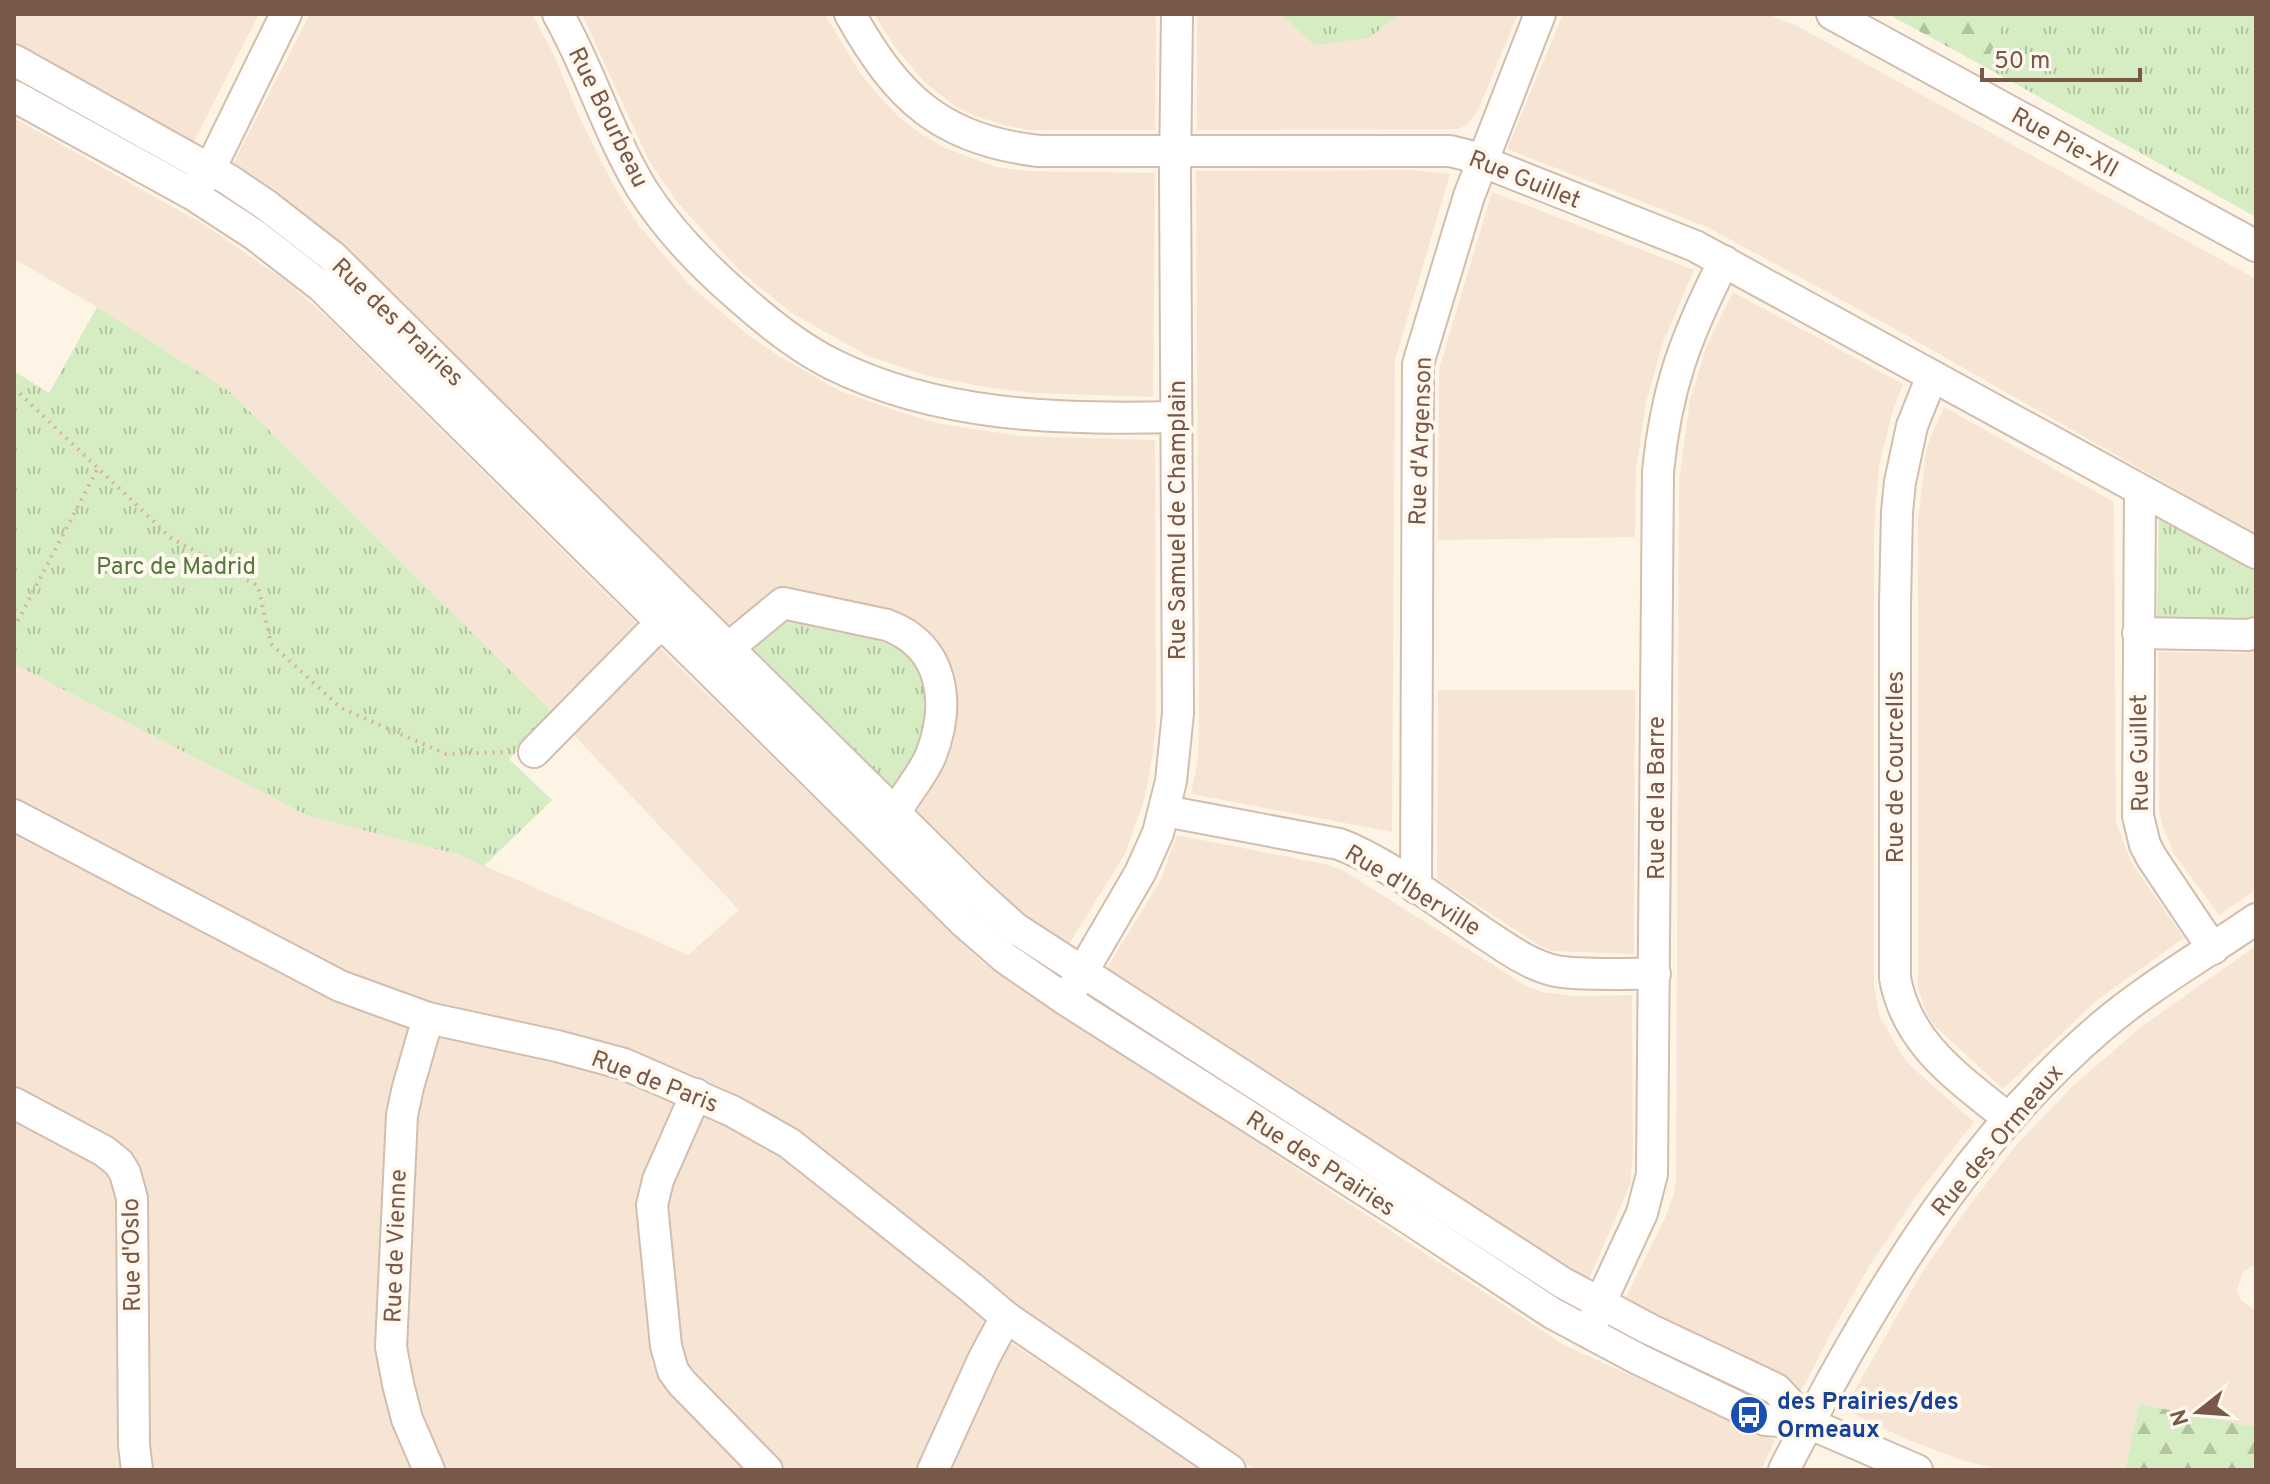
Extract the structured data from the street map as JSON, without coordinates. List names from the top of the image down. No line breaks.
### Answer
{"streets":{"street":["Rue Bourbeau","Rue Pie-XII","Rue Guillet","Rue des Prairies","Rue d'Argenson","Rue Samuel de Champlain","Rue de Courcelles","Rue de la Barre","Rue d'Iberville","Rue de Paris","Rue des Ormeaux","Rue de Vienne","Rue d'Oslo"]},"crossings":[["Rue Bourbeau","Rue Samuel de Champlain"],["Rue Guillet","Rue d'Argenson"],["Rue Guillet","Rue Samuel de Champlain"],["Rue Guillet","Rue de Courcelles"],["Rue Guillet","Rue de la Barre"],["Rue Guillet","Rue des Ormeaux"],["Rue des Prairies","Rue Samuel de Champlain"],["Rue des Prairies","Rue de la Barre"],["Rue des Prairies","Rue des Ormeaux"],["Rue d'Argenson","Rue d'Iberville"],["Rue Samuel de Champlain","Rue d'Iberville"],["Rue de Courcelles","Rue des Ormeaux"],["Rue de la Barre","Rue d'Iberville"],["Rue de Paris","Rue de Vienne"]],"parks":["Parc de Madrid"],"places":{"bus stop":["des Prairies/des Ormeaux"]},"scale_bar":"50 m","north":"left"}
